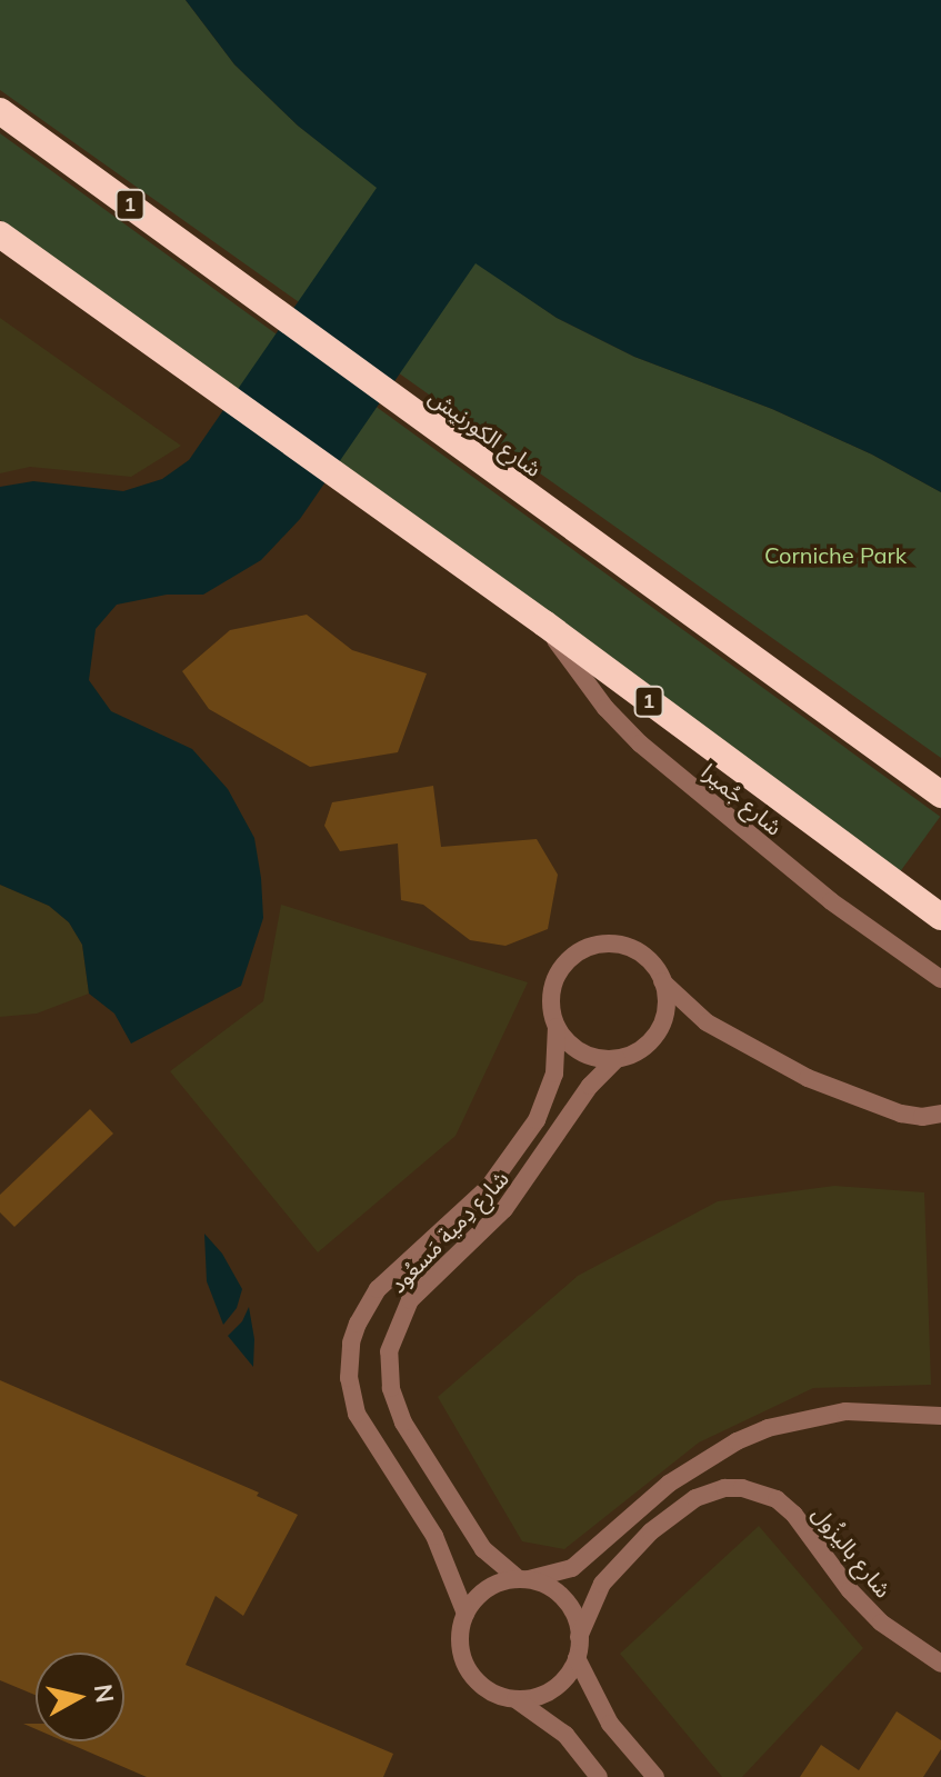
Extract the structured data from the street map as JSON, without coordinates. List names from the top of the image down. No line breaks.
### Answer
{"streets":{"highway":["1","شارع الكورنيش"],"street":["شارع جُميرا","شارع دِمية مَسعُود","شارع باليزُول"]},"crossings":[["1","شارع جُميرا"],["شارع دِمية مَسعُود","شارع باليزُول"]],"parks":["Corniche Park"],"north":"right"}
